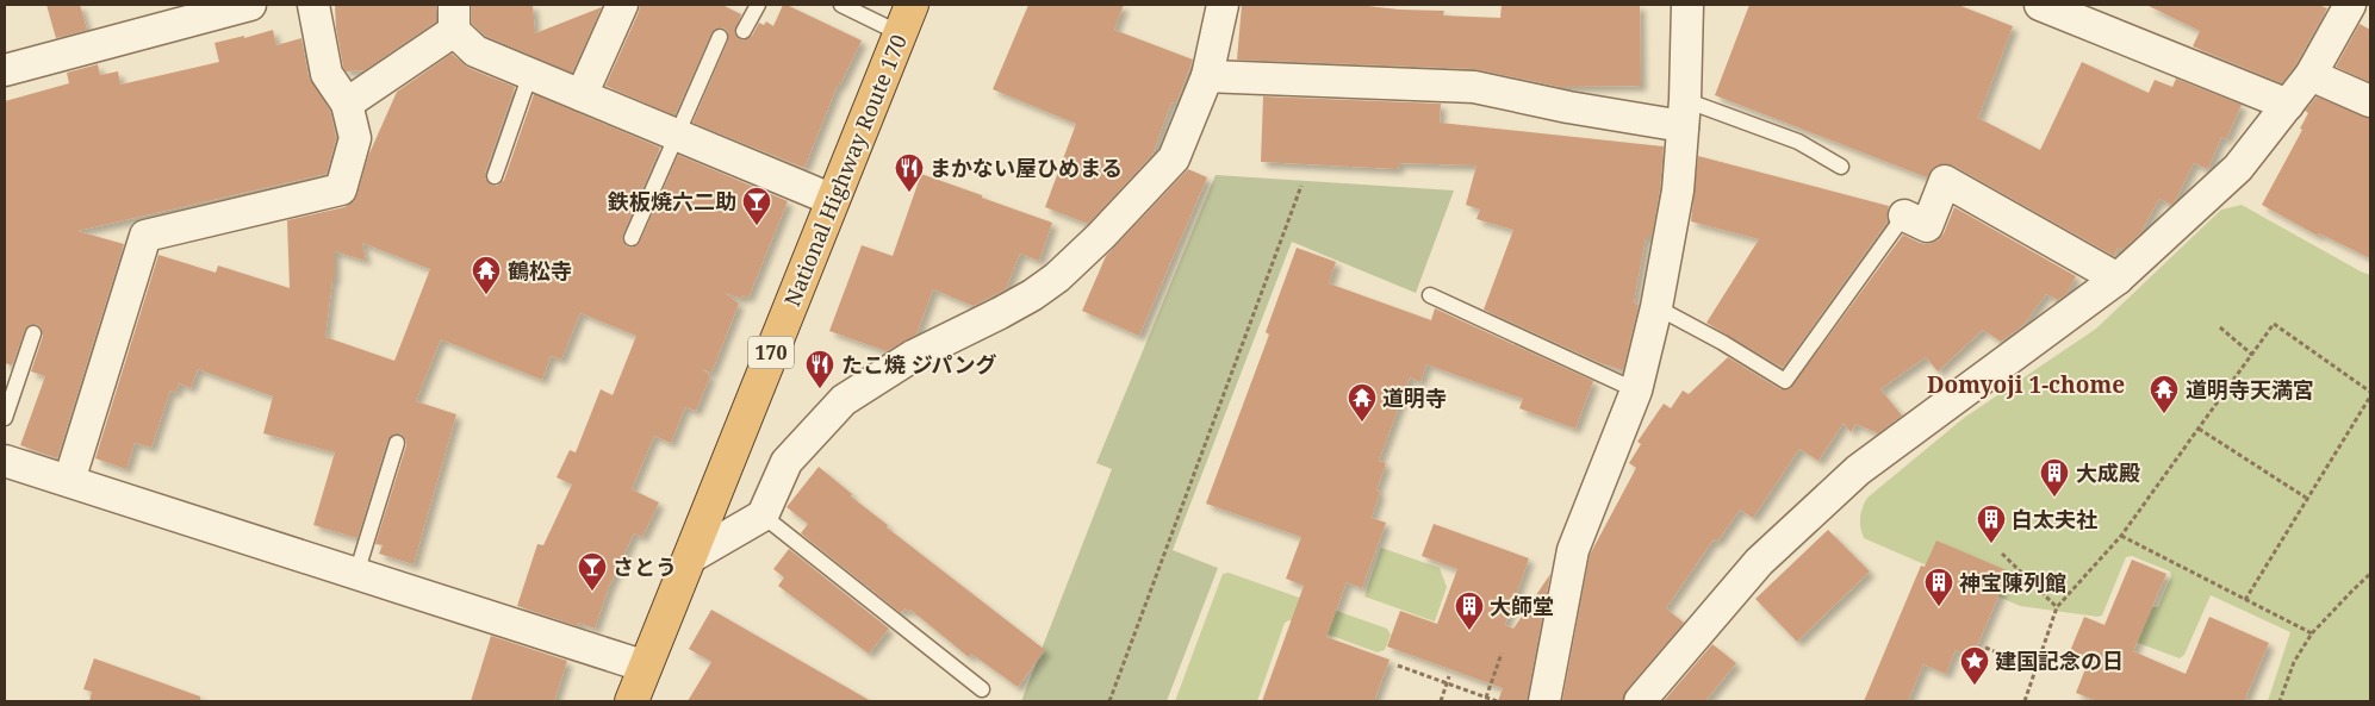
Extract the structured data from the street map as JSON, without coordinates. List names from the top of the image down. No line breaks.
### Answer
{"streets":{"highway":["National Highway Route 170","170"]},"districts":["Domyoji 1-chome"],"places":{"restaurant":["まかない屋ひめまる","たこ焼 ジパング"],"bar":["鉄板焼六二助","さとう"],"temple":["鶴松寺","道明寺天満宮","道明寺"],"building":["大成殿","白太夫社","神宝陳列館","大師堂"],"place":["建国記念の日"]}}
